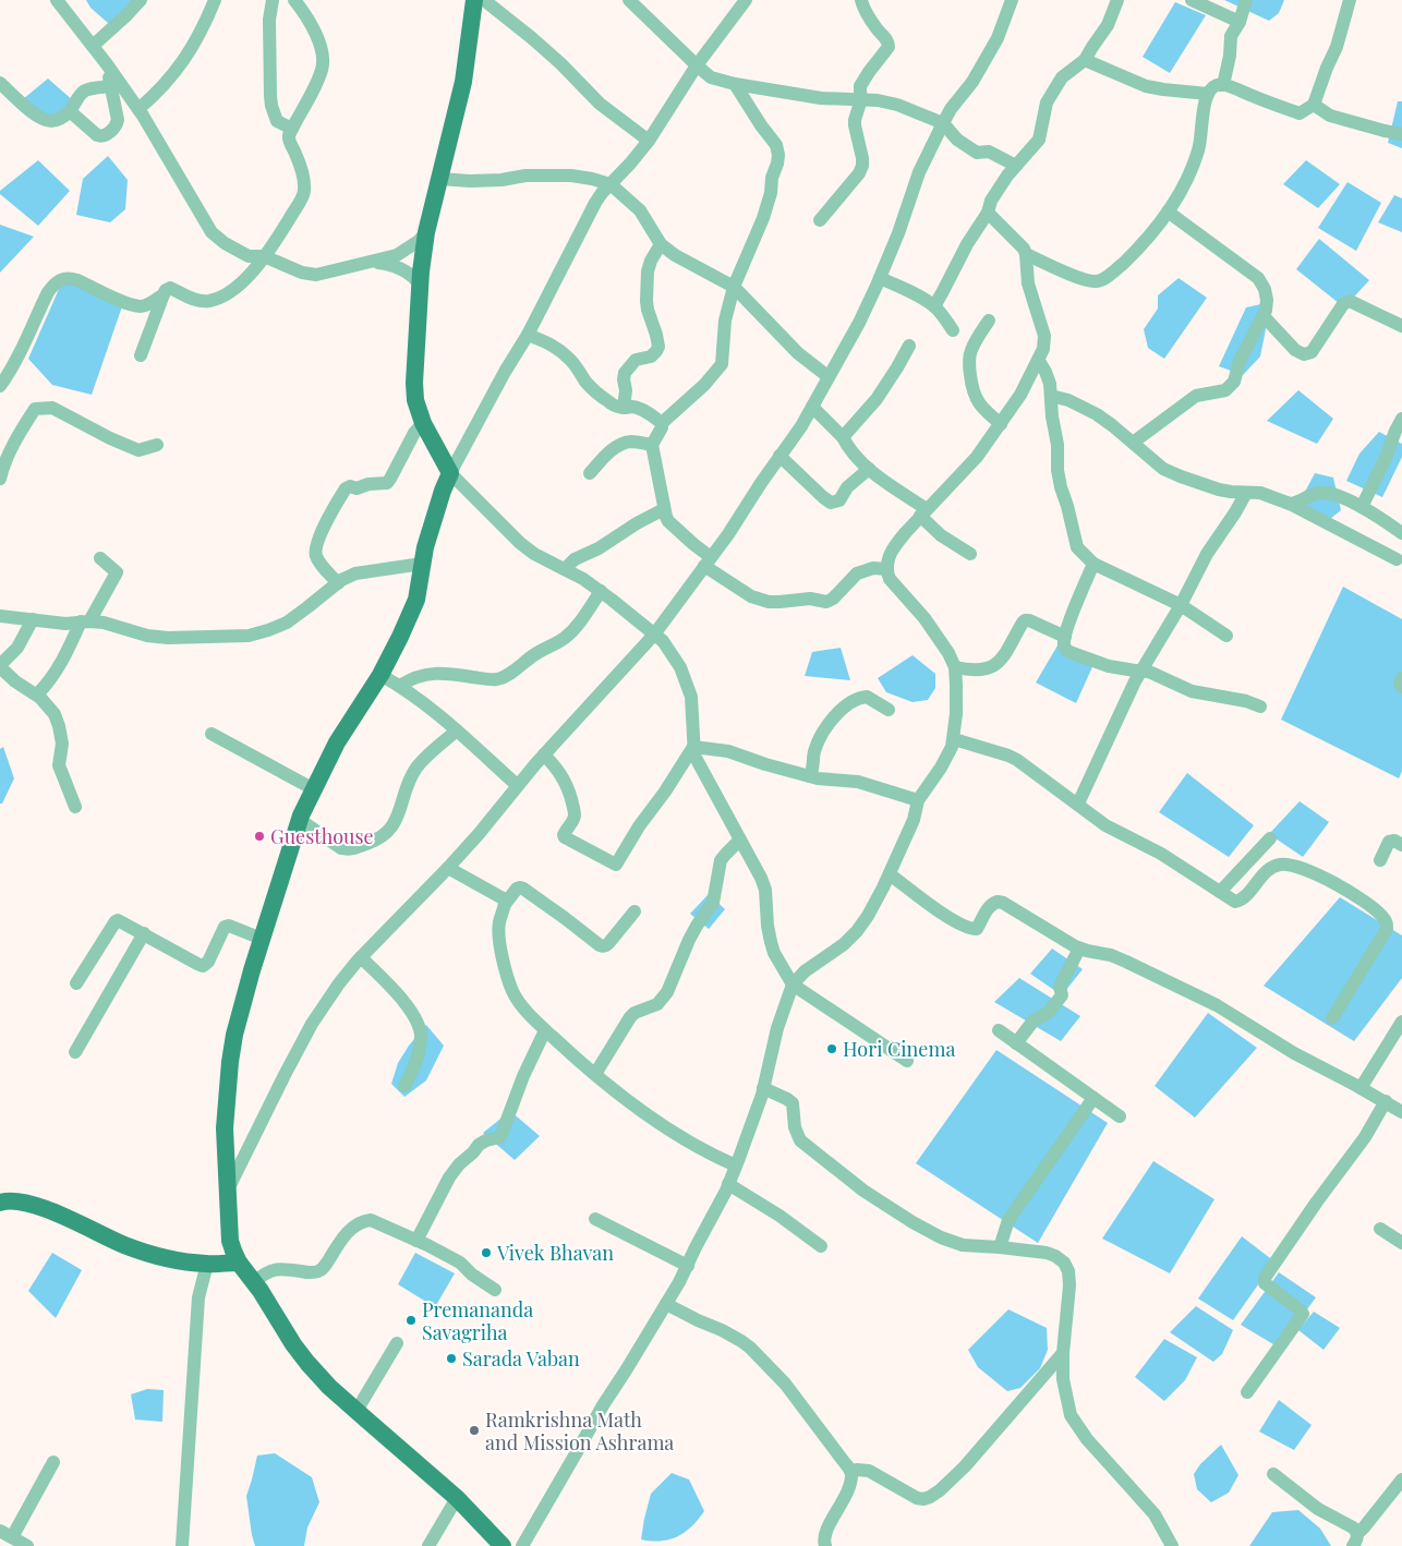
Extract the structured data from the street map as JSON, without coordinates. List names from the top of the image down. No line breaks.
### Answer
{"places":["Guesthouse","Hori Cinema","Vivek Bhavan","Premananda Savagriha","Sarada Vaban","Ramkrishna Math and Mission Ashrama"]}
